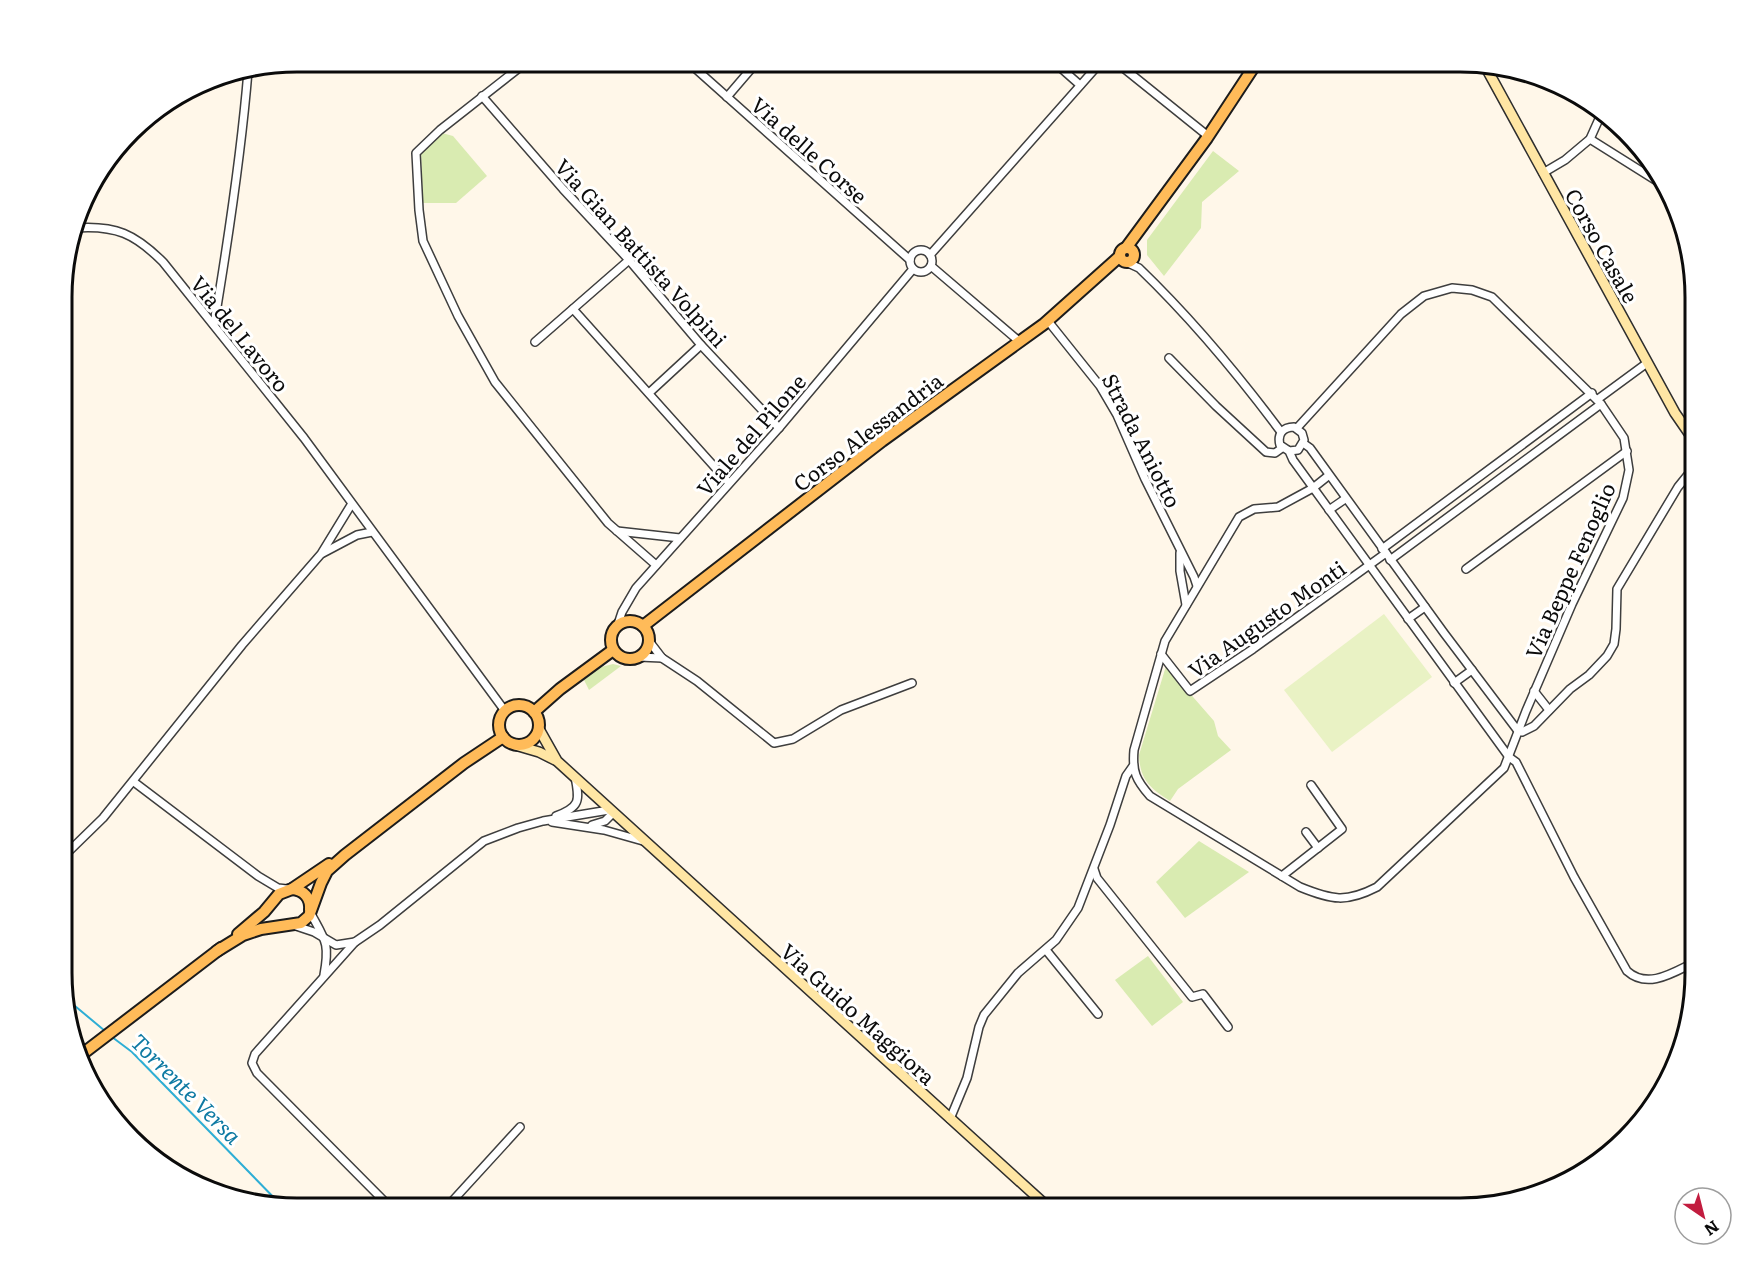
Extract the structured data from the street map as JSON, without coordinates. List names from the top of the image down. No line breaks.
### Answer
{"streets":{"main road":["Corso Alessandria"],"street":["Via delle Corse","Corso Casale","Via Gian Battista Volpini","Via del Lavoro","Viale del Pilone","Strada Aniotto","Via Beppe Fenoglio","Via Augusto Monti","Via Guido Maggiora"]},"crossings":[["Via delle Corse","Viale del Pilone"],["Via Gian Battista Volpini","Viale del Pilone"],["Via del Lavoro","Via Guido Maggiora"],["Corso Alessandria","Viale del Pilone"],["Corso Alessandria","Strada Aniotto"],["Via Beppe Fenoglio","Via Augusto Monti"]],"water":["Torrente Versa"],"north":"bottom right"}
